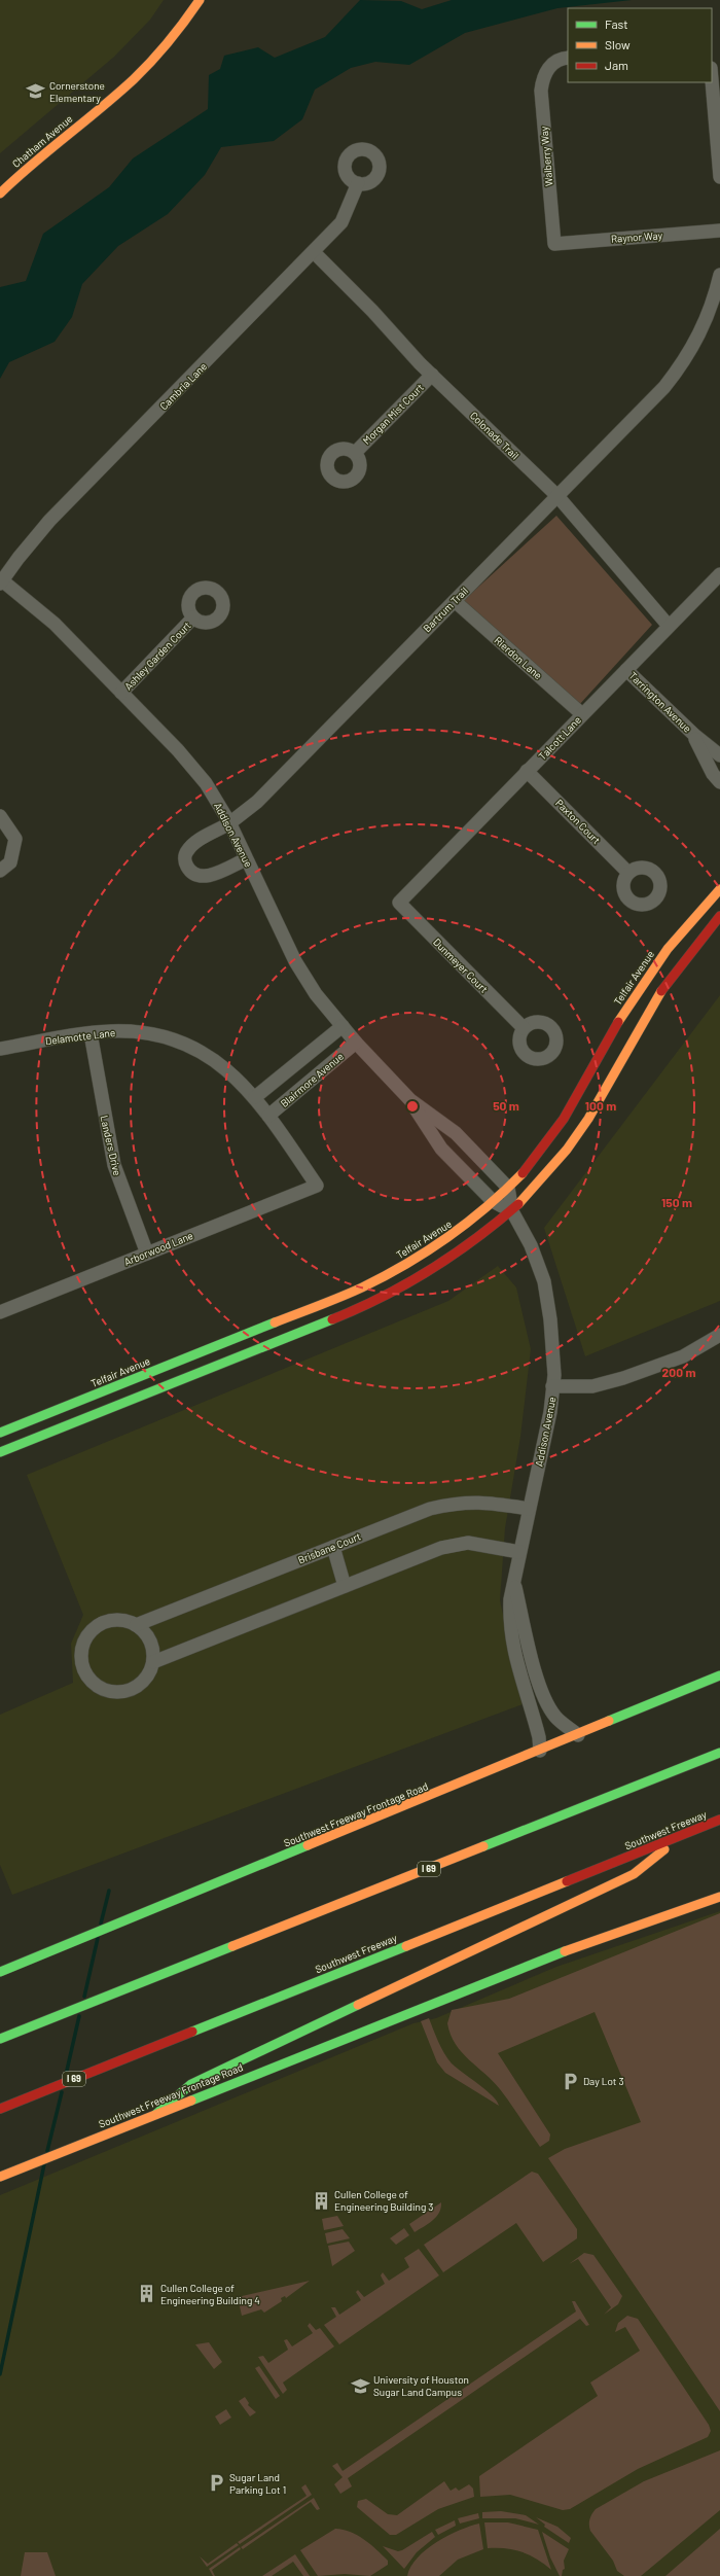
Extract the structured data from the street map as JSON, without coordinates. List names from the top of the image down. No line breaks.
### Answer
{"streets":{"main road":["Chatham Avenue","Telfair Avenue","Southwest Freeway Frontage Road","Southwest Freeway","I 69"],"street":["Walberry Way","Raynor Way","Cambria Lane","Morgan Mist Court","Colonade Trail","Bartrum Trail","Ashley Garden Court","Rierdon Lane","Tarrington Avenue","Talcott Lane","Paxton Court","Addison Avenue","Dunmeyer Court","Delamotte Lane","Blairmore Avenue","Landers Drive","Arborwood Lane","Brisbane Court"]},"crossings":[["Walberry Way","Raynor Way"],["Cambria Lane","Colonade Trail"],["Cambria Lane","Addison Avenue"],["Morgan Mist Court","Colonade Trail"],["Colonade Trail","Bartrum Trail"],["Colonade Trail","Talcott Lane"],["Bartrum Trail","Rierdon Lane"],["Bartrum Trail","Addison Avenue"],["Ashley Garden Court","Addison Avenue"],["Rierdon Lane","Talcott Lane"],["Tarrington Avenue","Talcott Lane"],["Talcott Lane","Paxton Court"],["Talcott Lane","Dunmeyer Court"],["Addison Avenue","Telfair Avenue"],["Addison Avenue","Blairmore Avenue"],["Addison Avenue","Brisbane Court"],["Addison Avenue","Southwest Freeway Frontage Road"],["Delamotte Lane","Blairmore Avenue"],["Delamotte Lane","Landers Drive"],["Delamotte Lane","Arborwood Lane"],["Landers Drive","Arborwood Lane"]],"places":{"school or university":["Cornerstone Elementary","University of Houston Sugar Land Campus"],"parking":["Day Lot 3","Sugar Land Parking Lot 1"],"building":["Cullen College of Engineering Building 3","Cullen College of Engineering Building 4"]},"legend":["Fast","Slow","Jam"],"rings":["50 m","100 m","150 m","200 m"]}
